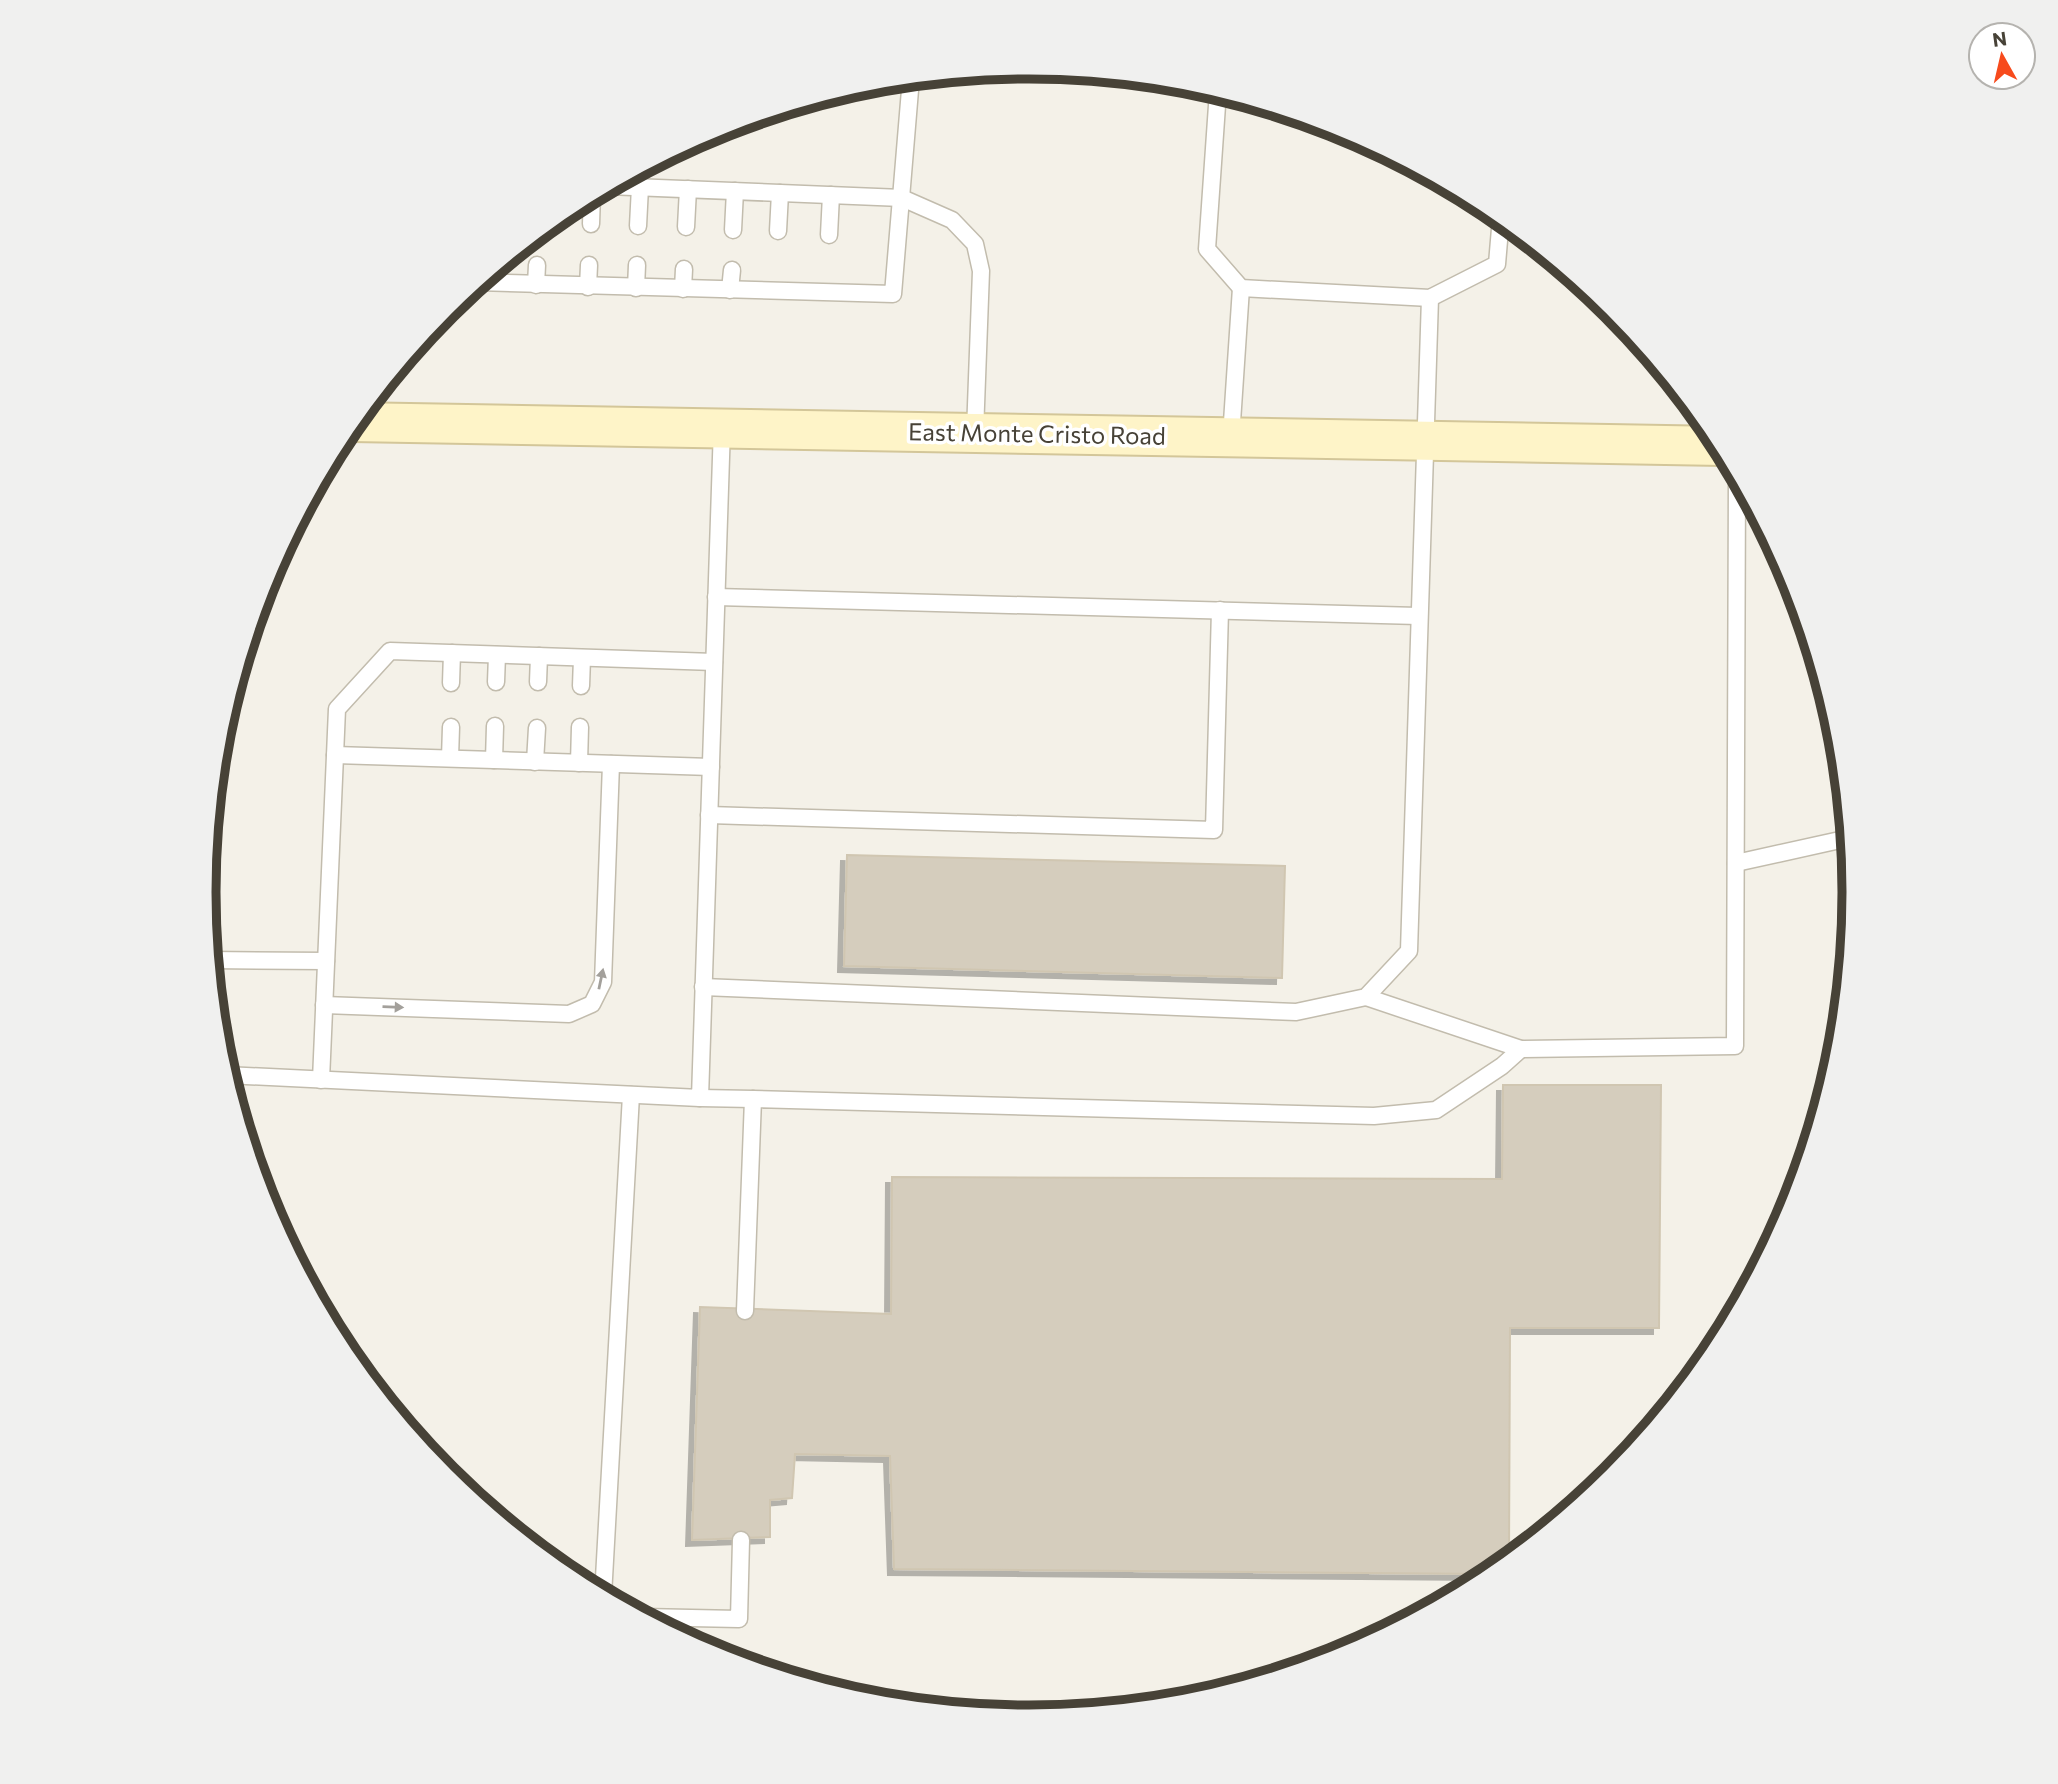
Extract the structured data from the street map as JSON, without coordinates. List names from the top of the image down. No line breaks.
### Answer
{"streets":{"main road":["East Monte Cristo Road"]},"north":"top"}
